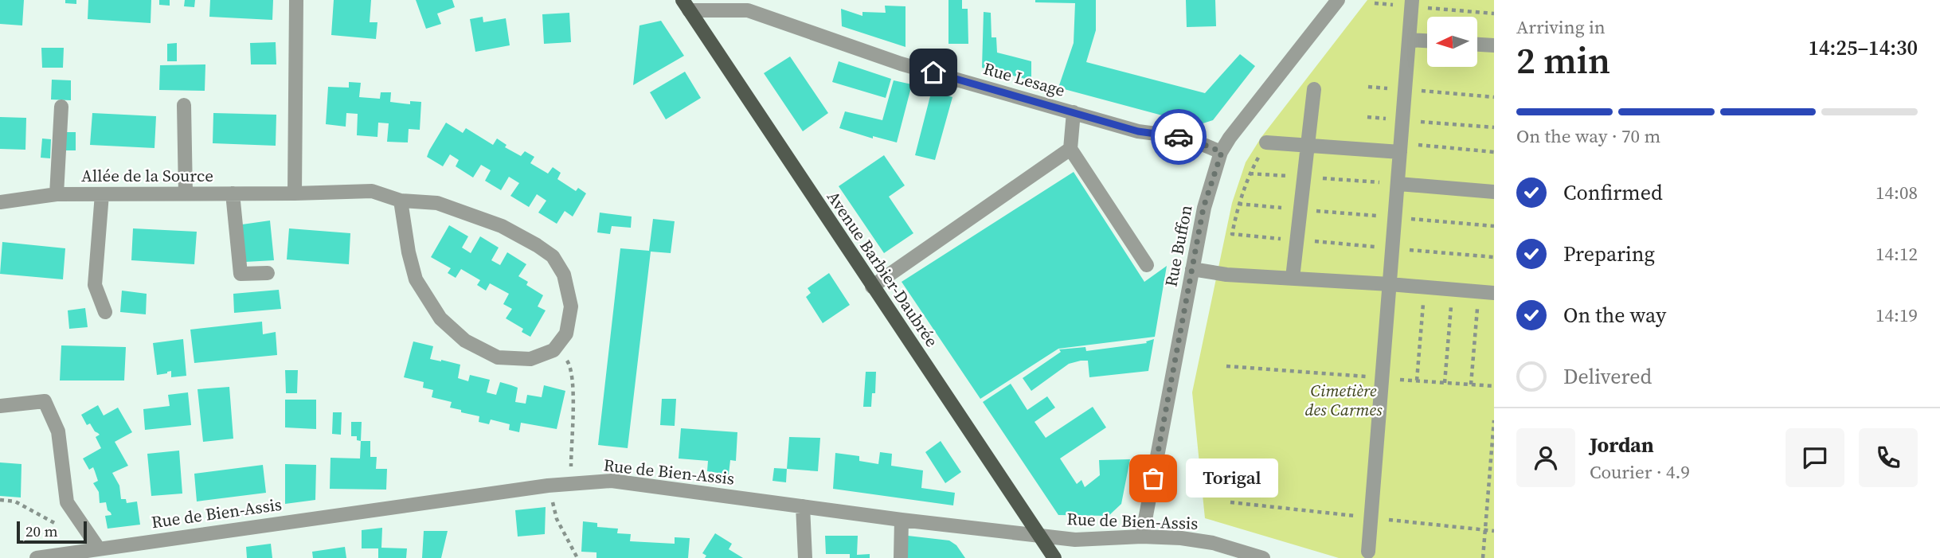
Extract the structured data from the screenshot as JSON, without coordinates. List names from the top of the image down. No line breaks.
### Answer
{"streets":{"main road":["Avenue Barbier-Daubrée"],"street":["Rue Lesage","Allée de la Source","Rue Buffon","Rue de Bien-Assis"]},"crossings":[["Rue Lesage","Rue Buffon"],["Rue Lesage","Avenue Barbier-Daubrée"],["Rue Buffon","Rue de Bien-Assis"],["Avenue Barbier-Daubrée","Rue de Bien-Assis"]],"parks":["Cimetière des Carmes"],"places":["Torigal"],"scale_bar":"20 m","north":"left","page":{"heading":["2 min","Arriving in","14:25–14:30"],"panel":["Jordan","Courier · 4.9"],"bar":"On the way · 70 m","list":[["Confirmed","14:08"],["Preparing","14:12"],["On the way","14:19"],"Delivered"],"bubble":"Torigal","scale":"20 m"}}
